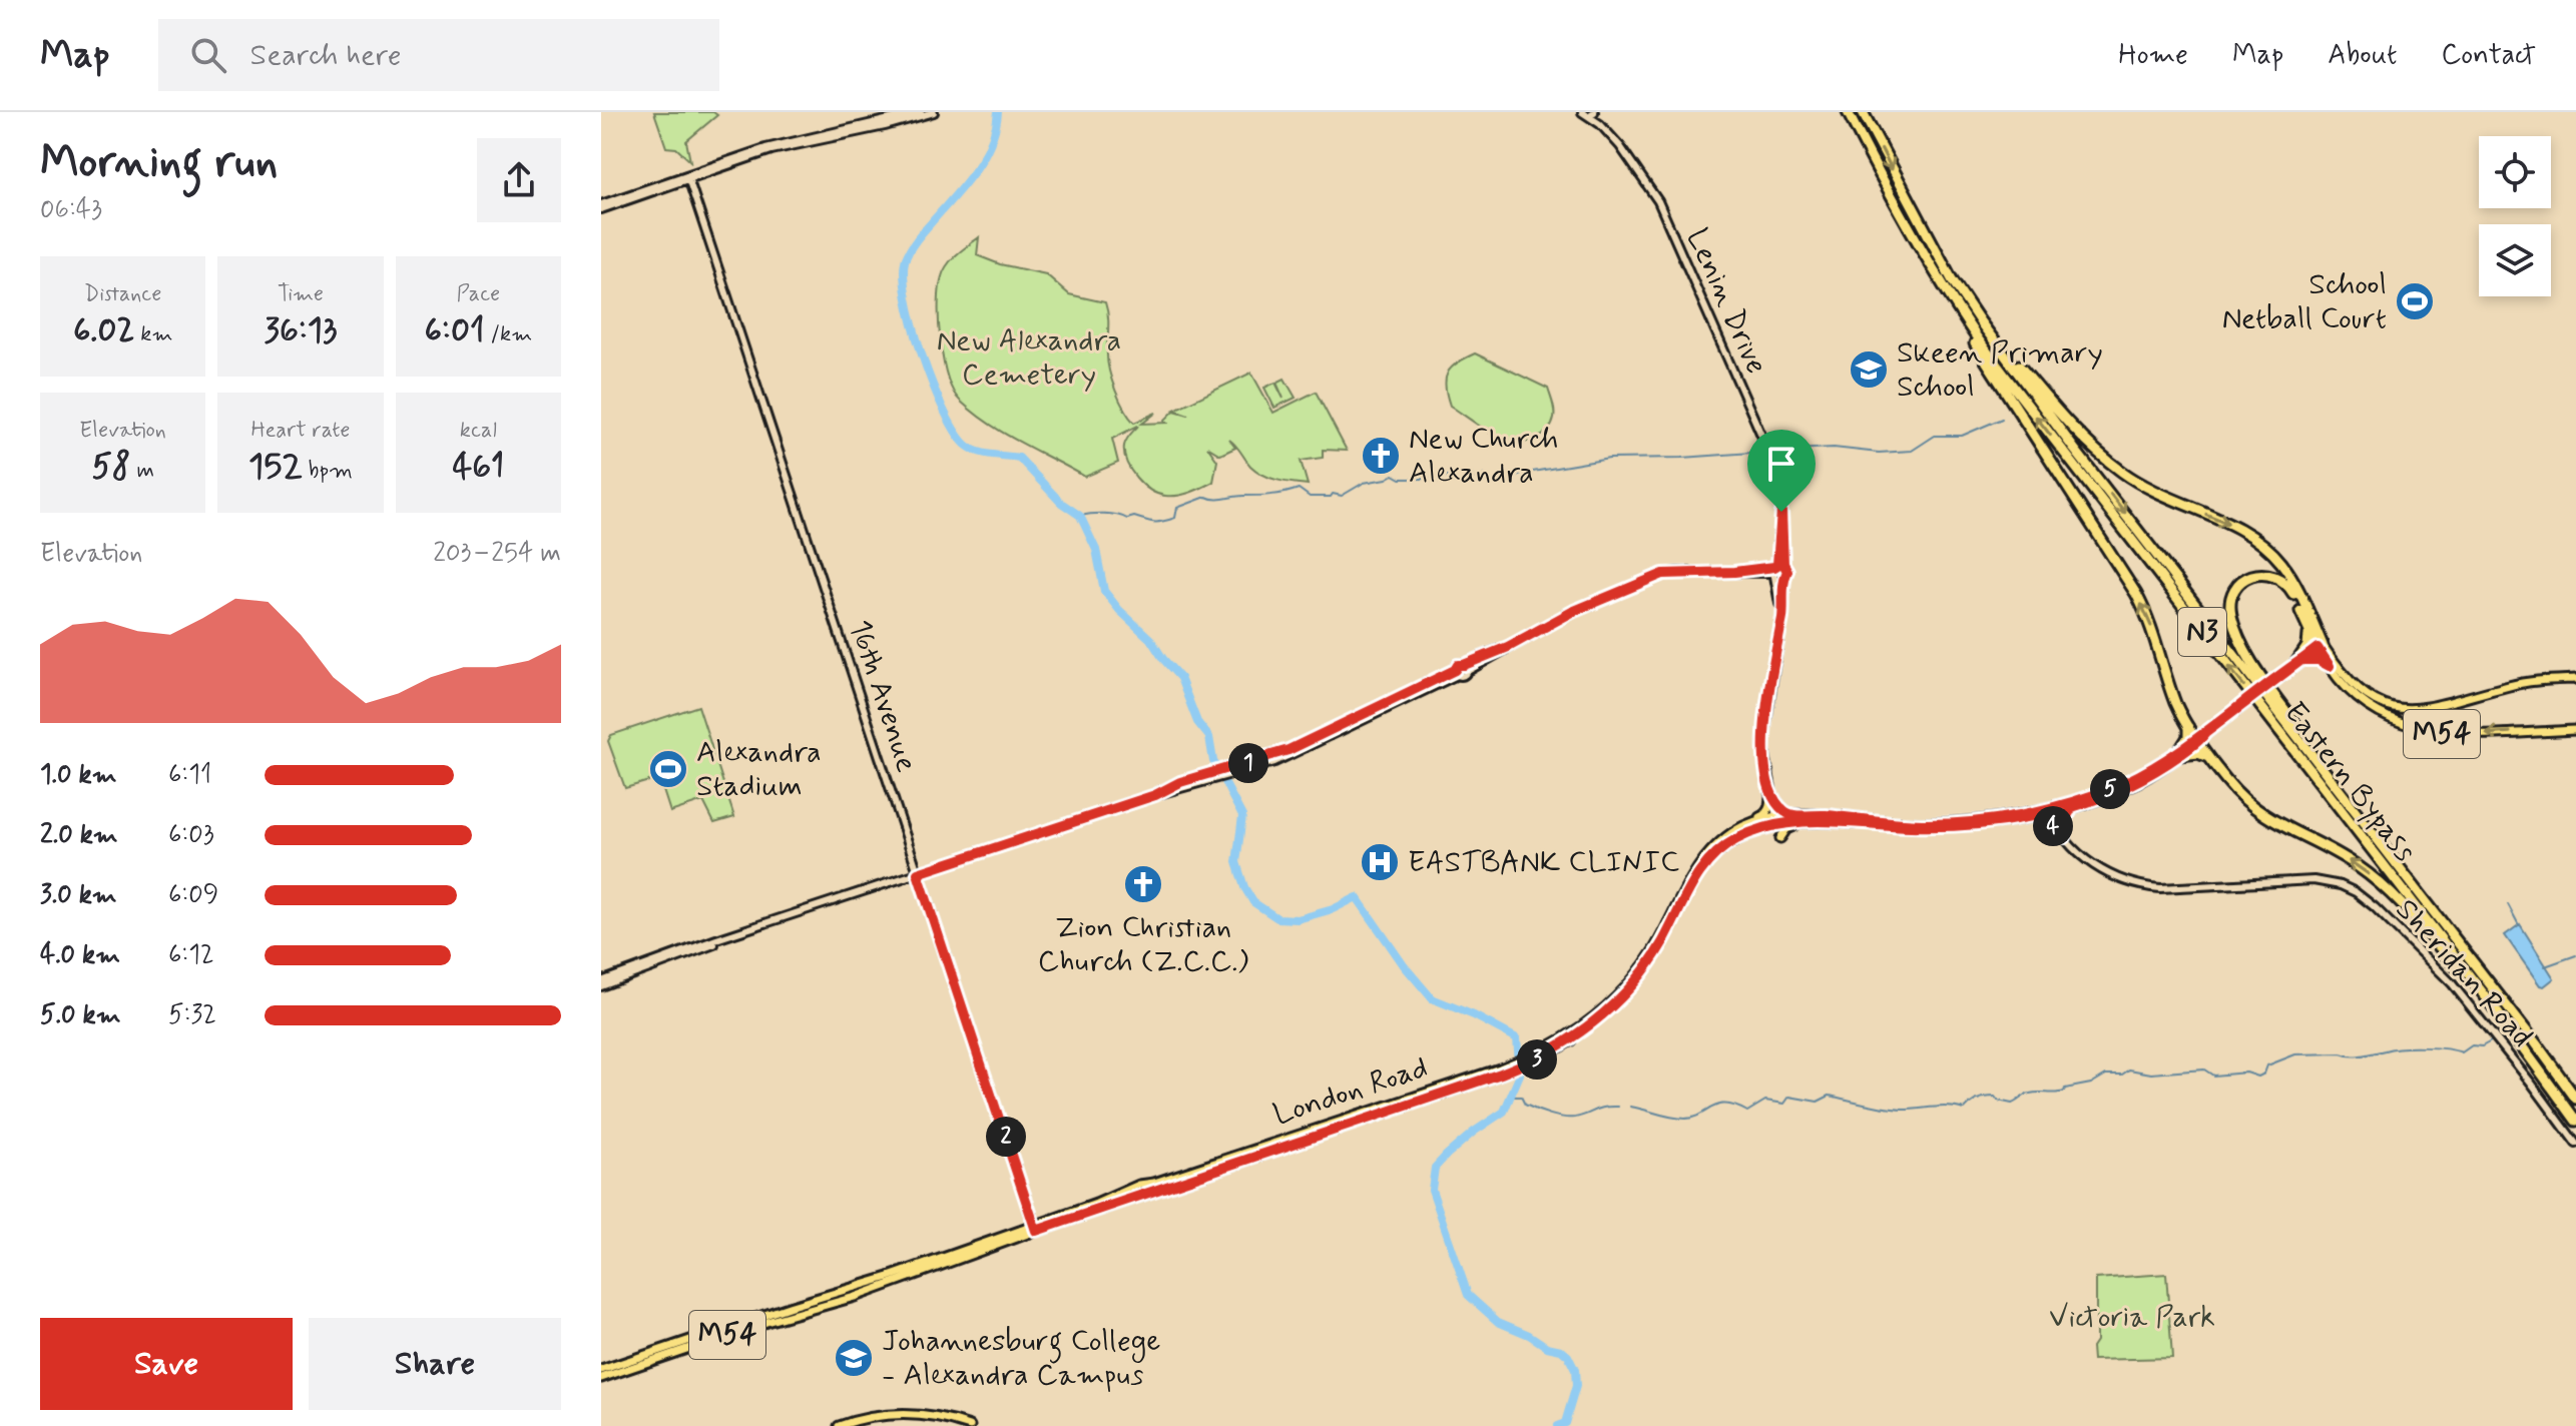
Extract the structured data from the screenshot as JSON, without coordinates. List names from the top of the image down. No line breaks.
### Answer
{"streets":{"highway":["N3","Eastern Bypass"],"main road":["M54","London Road"],"street":["Lenin Drive","16th Avenue","Sheridan Road"]},"crossings":[["16th Avenue","London Road"],["M54","London Road"],["Sheridan Road","London Road"]],"parks":["New Alexandra Cemetery","Victoria Park"],"places":{"sports":["School Netball Court","Alexandra Stadium"],"school or university":["Skeen Primary School","Johannesburg College - Alexandra Campus"],"church":["New Church Alexandra","Zion Christian Church (Z.C.C.)"],"hospital":["EASTBANK CLINIC"]},"page":{"header":"Map","search":"Search here","nav":["Home","Map","About","Contact"],"heading":["Morning run","06:43"],"stats":[["Distance","6.02 km"],["Time","36:13"],["Pace","6:01 /km"],["Elevation","58 m"],["Heart rate","152 bpm"],["kcal","461"]],"chart":["Elevation","203–254 m"],"pins":["1","5","4","3","2"],"list":[{"name":"1.0 km","note":"6:11"},{"name":"2.0 km","note":"6:03"},{"name":"3.0 km","note":"6:09"},{"name":"4.0 km","note":"6:12"},{"name":"5.0 km","note":"5:32"}],"buttons":["Save","Share"]}}
